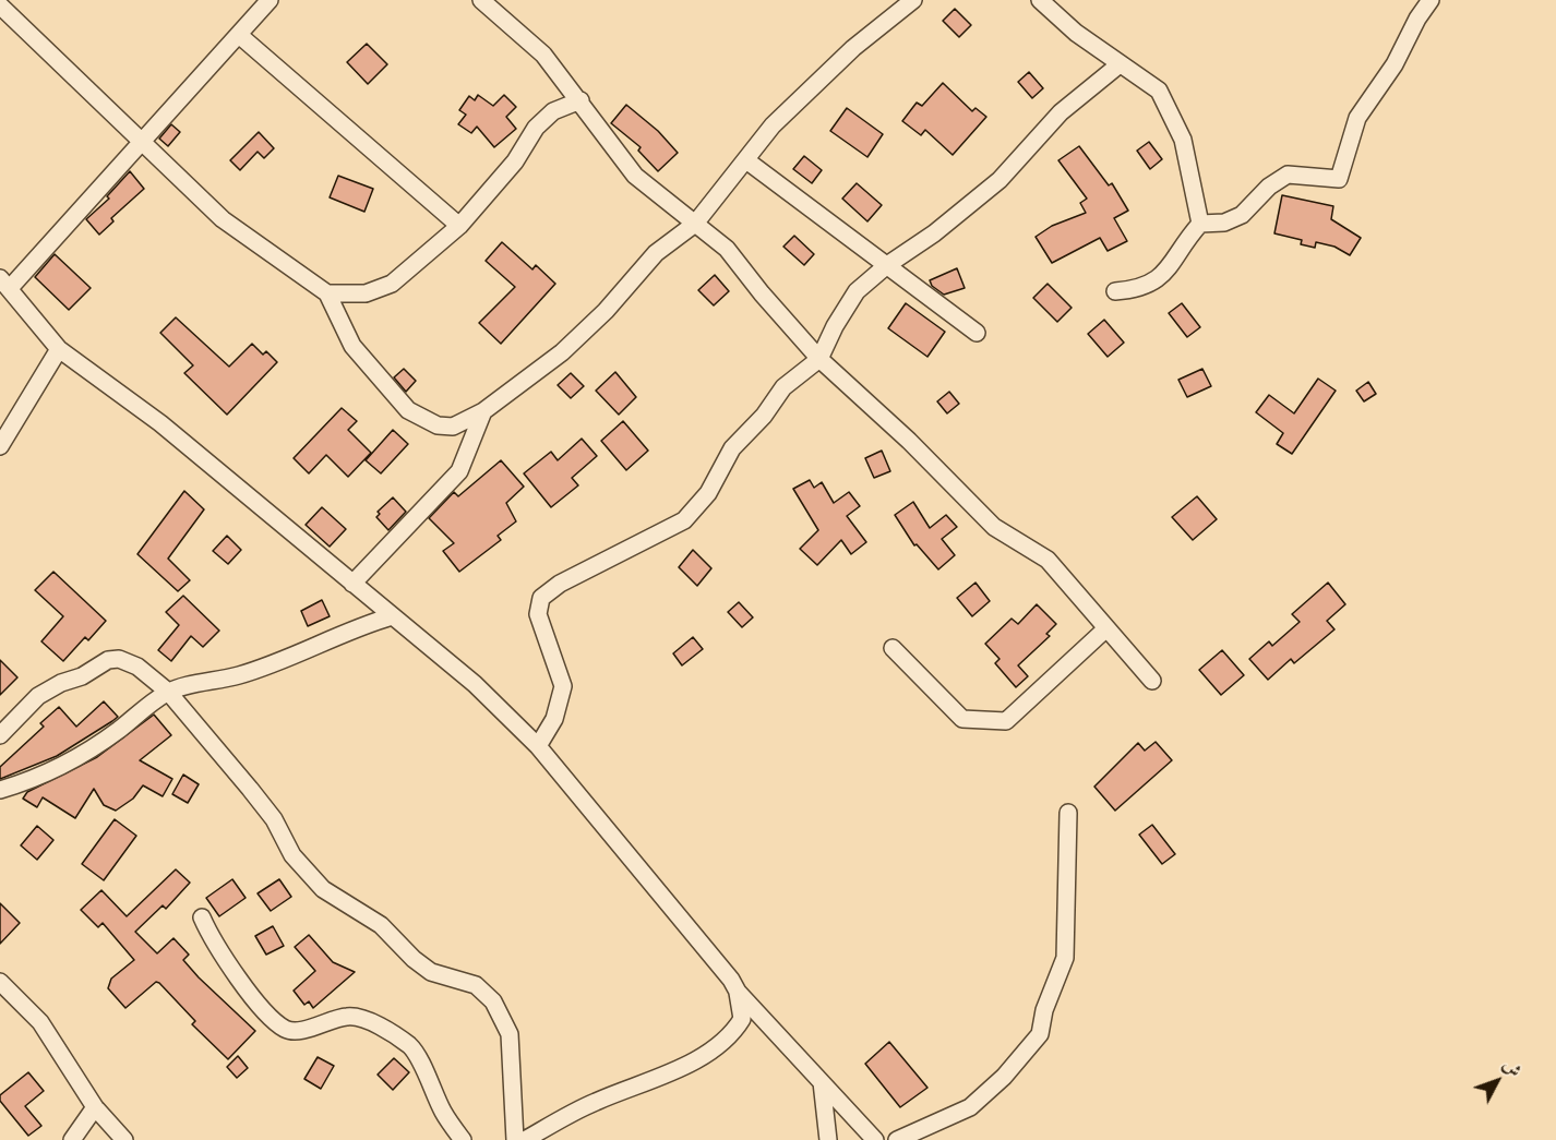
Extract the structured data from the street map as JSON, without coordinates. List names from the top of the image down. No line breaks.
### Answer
{"north":"top right"}
